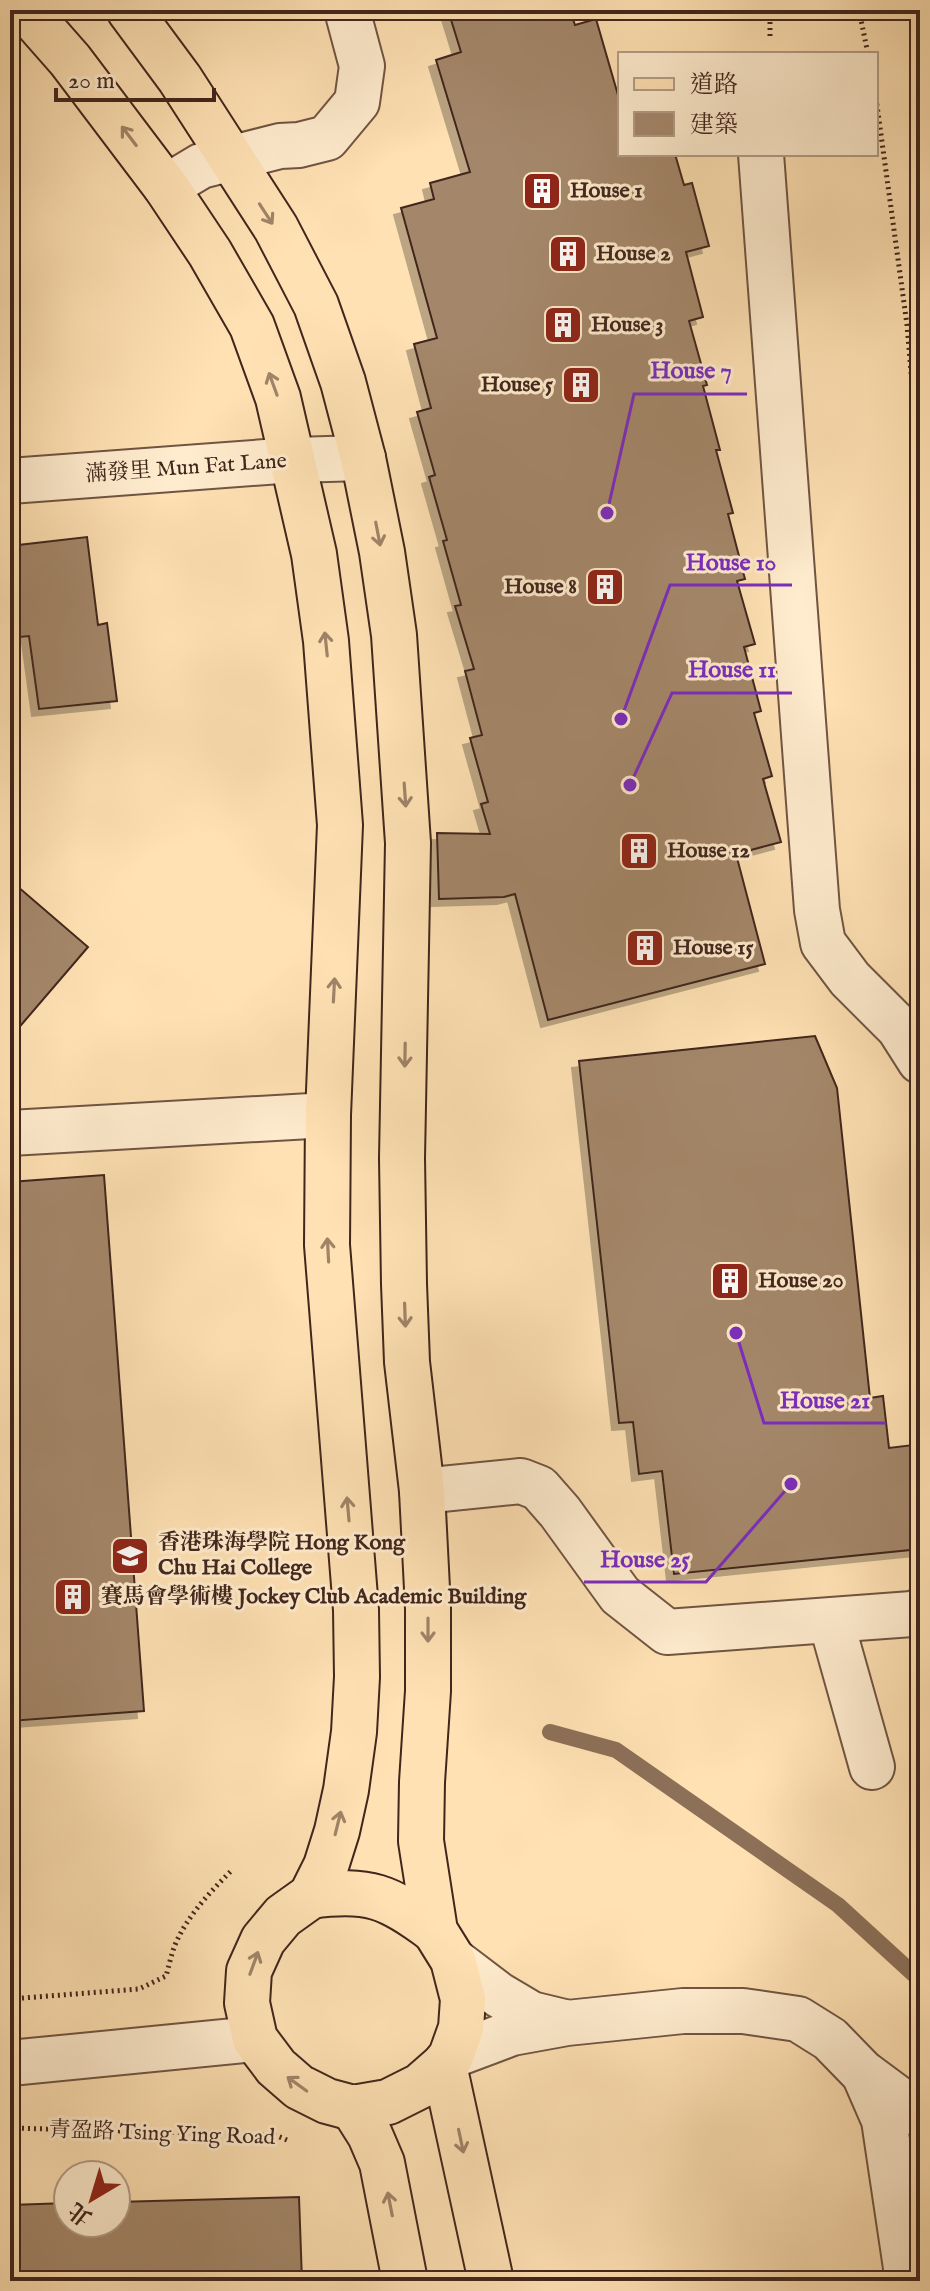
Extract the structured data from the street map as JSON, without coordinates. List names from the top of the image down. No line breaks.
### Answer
{"streets":{"street":["滿發里 Mun Fat Lane"],"path":["青盈路 Tsing Ying Road"]},"places":{"building":["House 1","House 2","House 3","House 5","House 8","House 12","House 15","House 20","賽馬會學術樓 Jockey Club Academic Building"],"other":["House 7","House 10","House 11","House 21","House 25"],"school or university":["香港珠海學院 Hong Kong Chu Hai College"]},"legend":["道路","建築"],"scale_bar":"20 m","north":"bottom left"}
